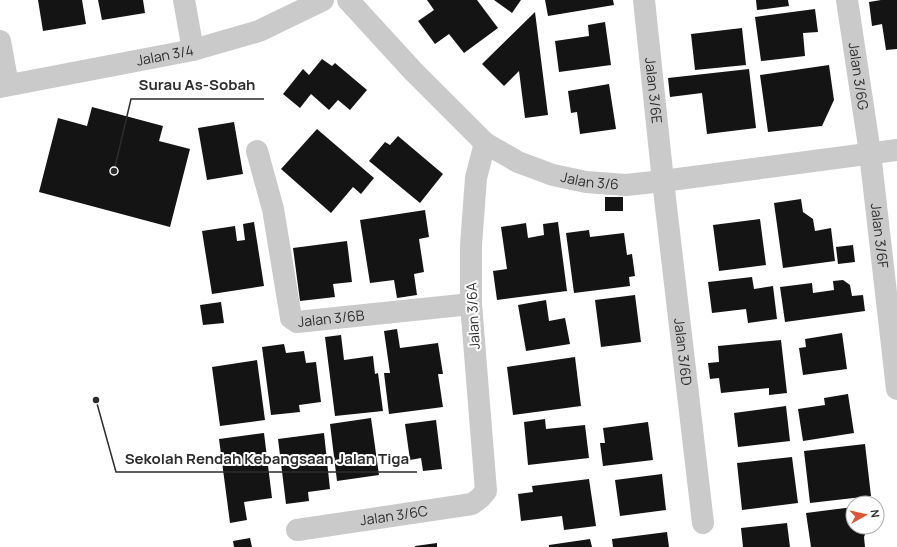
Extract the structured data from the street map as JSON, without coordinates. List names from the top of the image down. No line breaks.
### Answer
{"streets":{"street":["Jalan 3/4","Jalan 3/6G","Jalan 3/6E","Jalan 3/6","Jalan 3/6F","Jalan 3/6A","Jalan 3/6B","Jalan 3/6D","Jalan 3/6C"]},"crossings":[["Jalan 3/6G","Jalan 3/6"],["Jalan 3/6G","Jalan 3/6F"],["Jalan 3/6E","Jalan 3/6"],["Jalan 3/6E","Jalan 3/6D"],["Jalan 3/6","Jalan 3/6F"],["Jalan 3/6","Jalan 3/6A"],["Jalan 3/6","Jalan 3/6D"],["Jalan 3/6A","Jalan 3/6B"],["Jalan 3/6A","Jalan 3/6C"]],"places":["Surau As-Sobah","Sekolah Rendah Kebangsaan Jalan Tiga"],"north":"right"}
